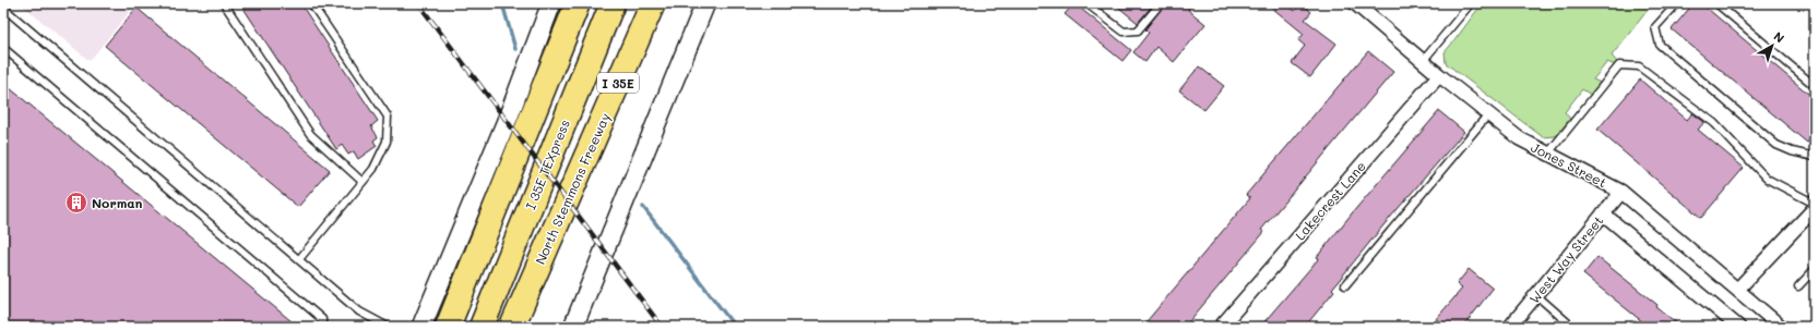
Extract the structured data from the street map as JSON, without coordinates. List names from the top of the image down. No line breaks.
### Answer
{"streets":{"highway":["I 35E","I 35E TEXpress","North Stemmons Freeway"],"street":["Jones Street","Lakecrest Lane","West Way Street"]},"crossings":[["Jones Street","Lakecrest Lane"],["Jones Street","West Way Street"]],"places":{"building":["Norman"]},"north":"top right"}
